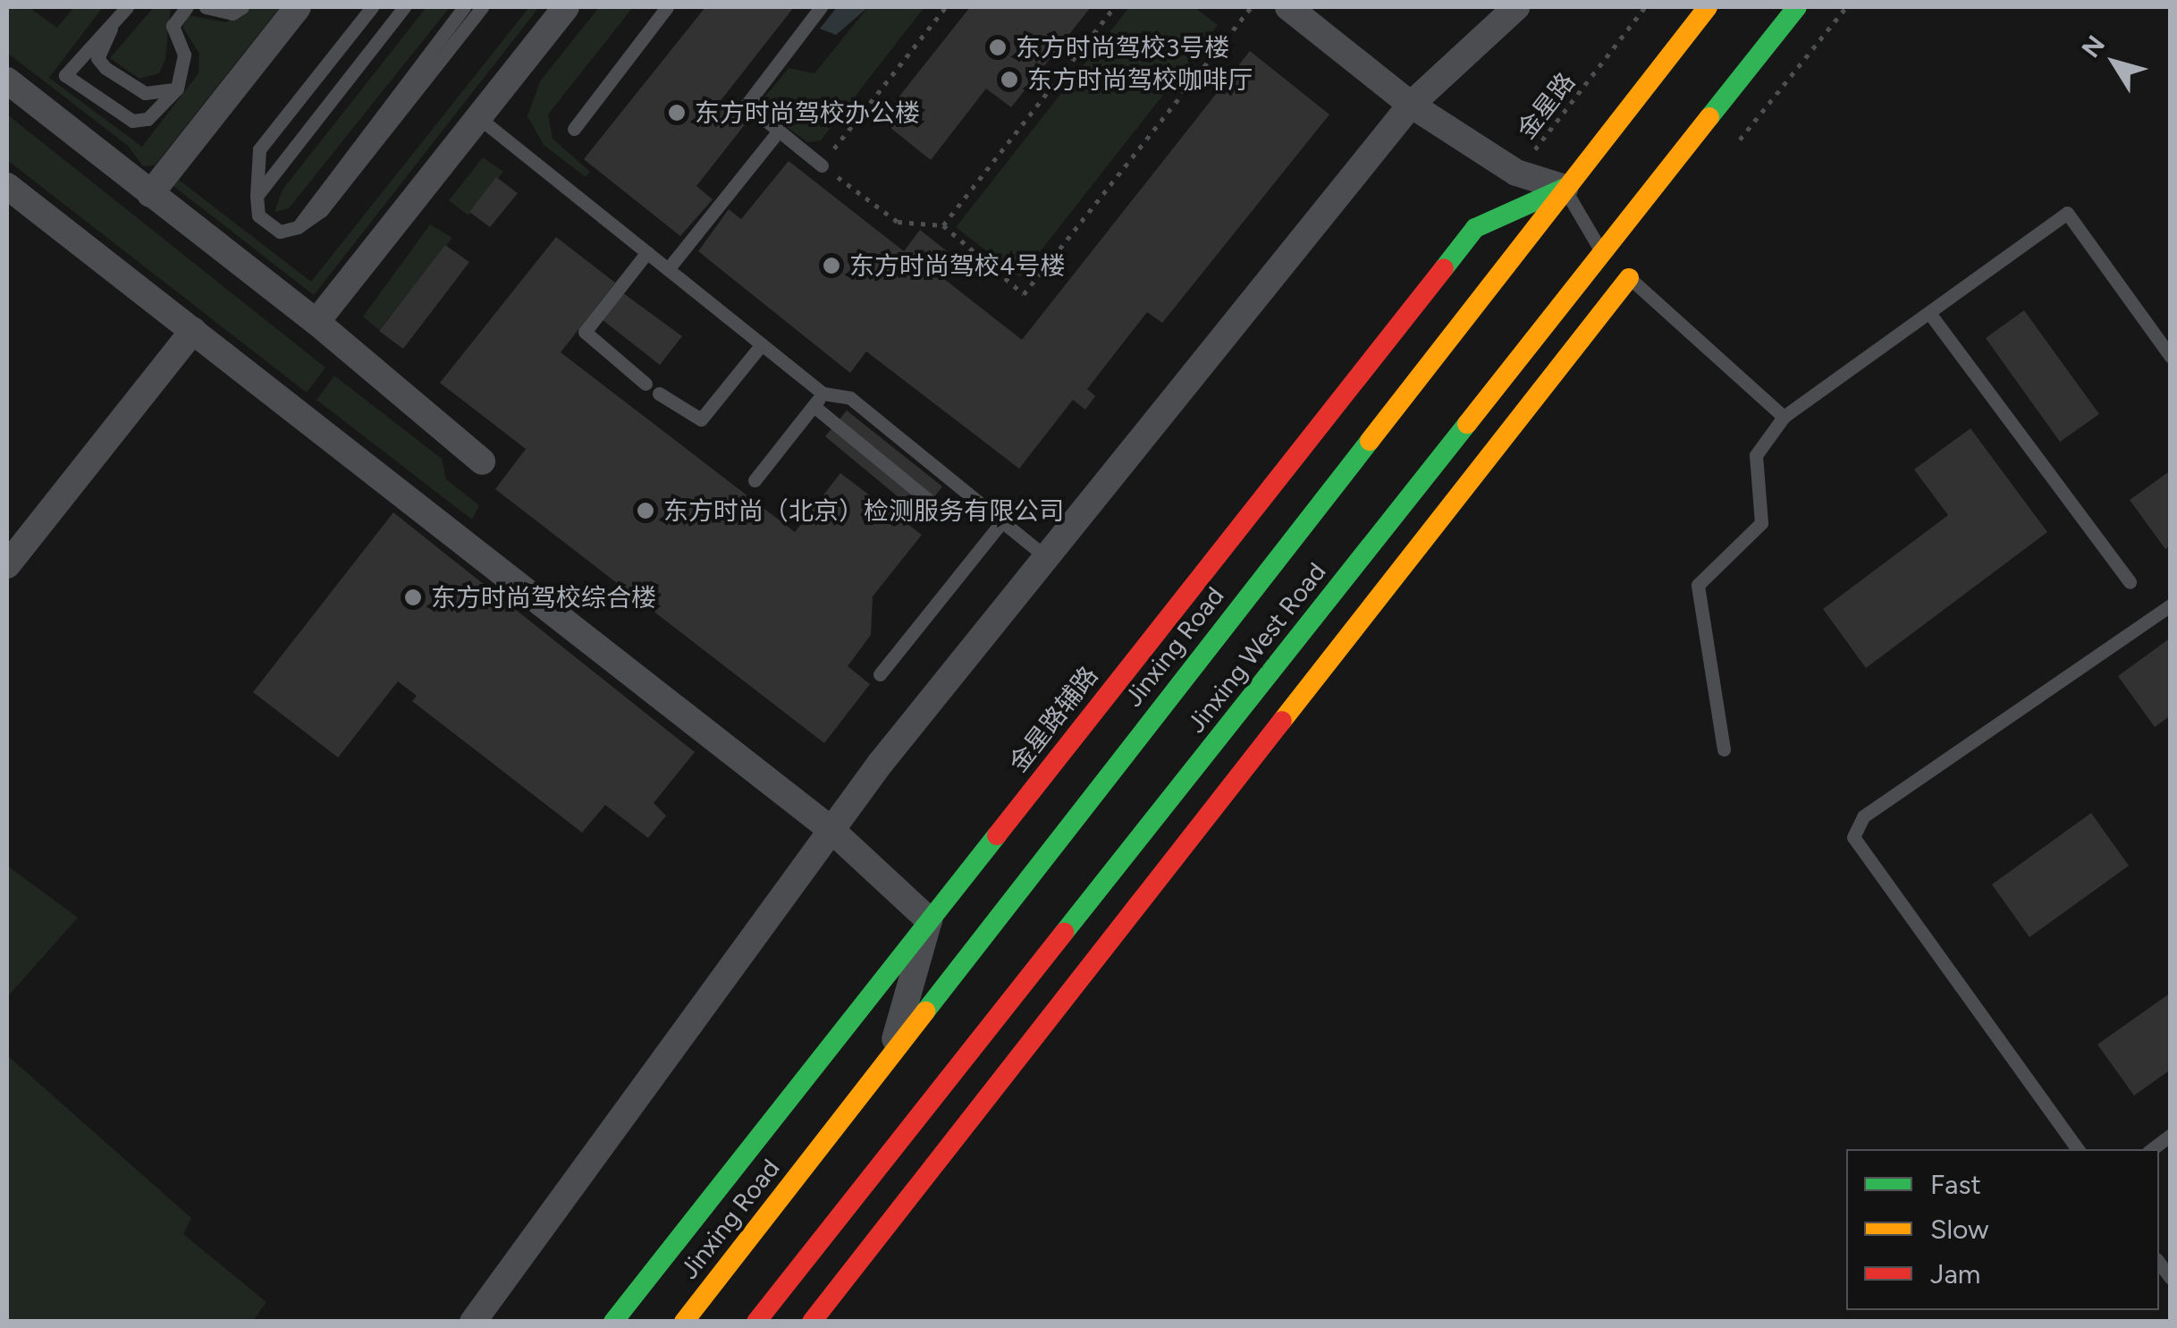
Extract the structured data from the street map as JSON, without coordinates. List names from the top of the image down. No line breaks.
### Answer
{"streets":{"main road":["Jinxing Road","Jinxing West Road","金星路辅路"],"path":["金星路"]},"crossings":[["Jinxing Road","金星路辅路"]],"places":["东方时尚驾校3号楼","东方时尚驾校咖啡厅","东方时尚驾校办公楼","东方时尚驾校4号楼","东方时尚（北京）检测服务有限公司","东方时尚驾校综合楼"],"legend":["Fast","Slow","Jam"],"north":"top left"}
